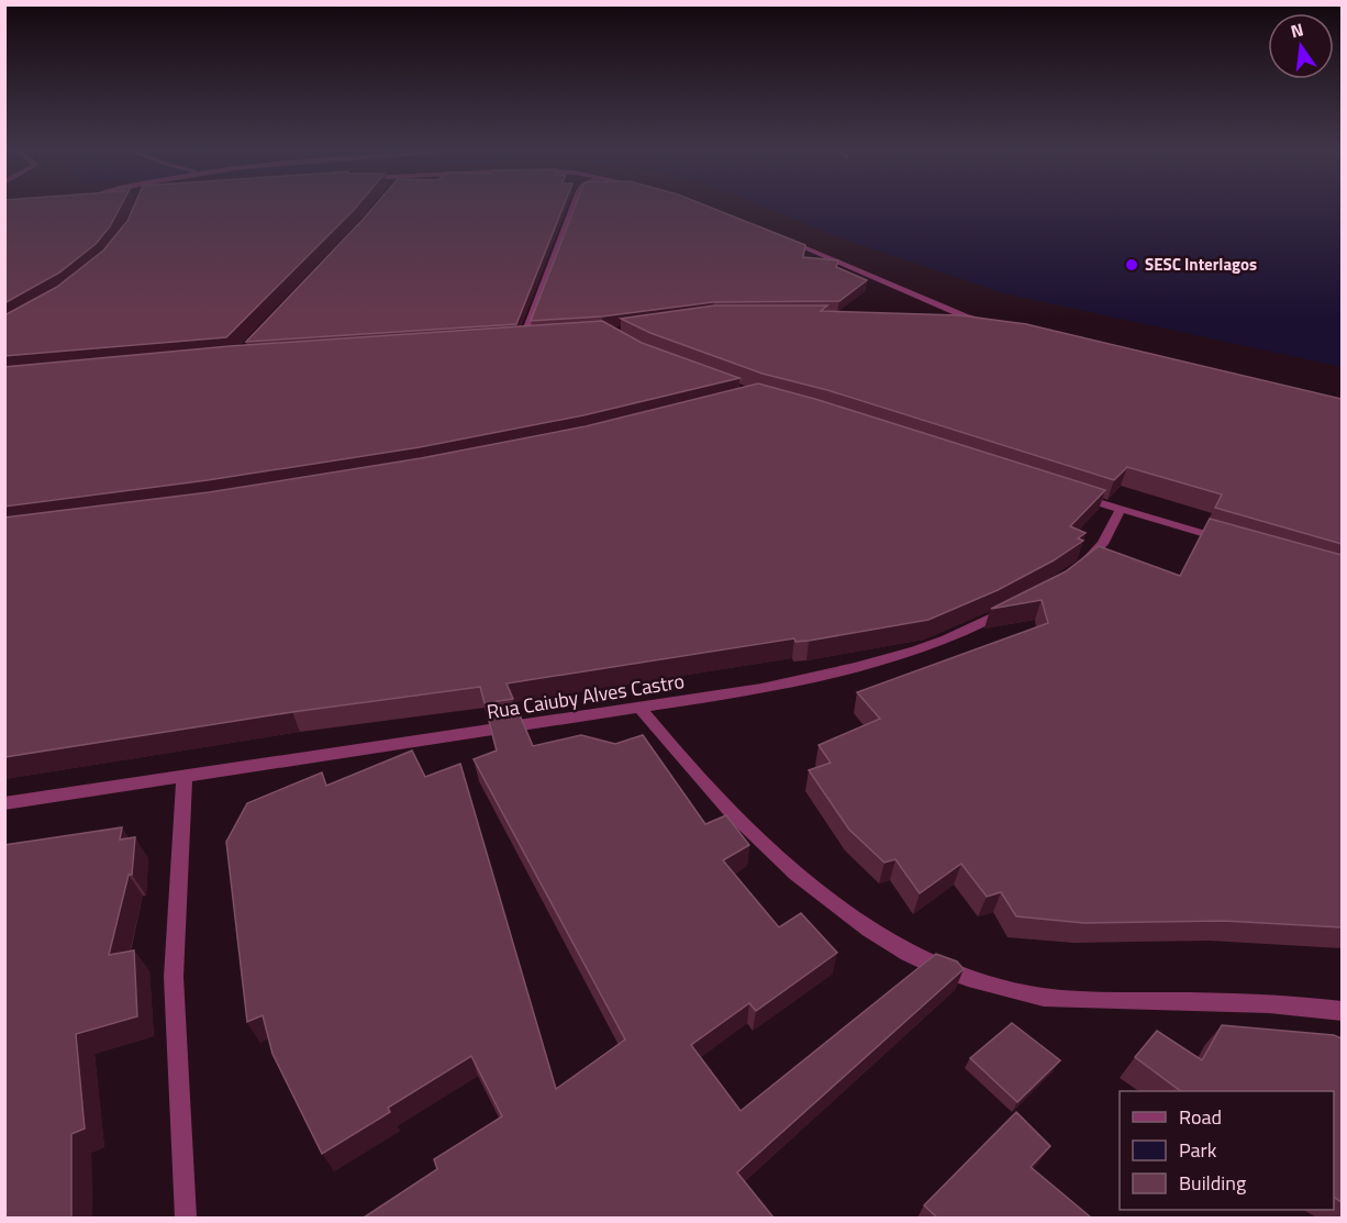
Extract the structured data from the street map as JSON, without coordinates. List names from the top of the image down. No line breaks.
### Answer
{"streets":{"street":["Rua Caiuby Alves Castro"]},"places":["SESC Interlagos"],"legend":["Road","Park","Building"],"north":"top"}
